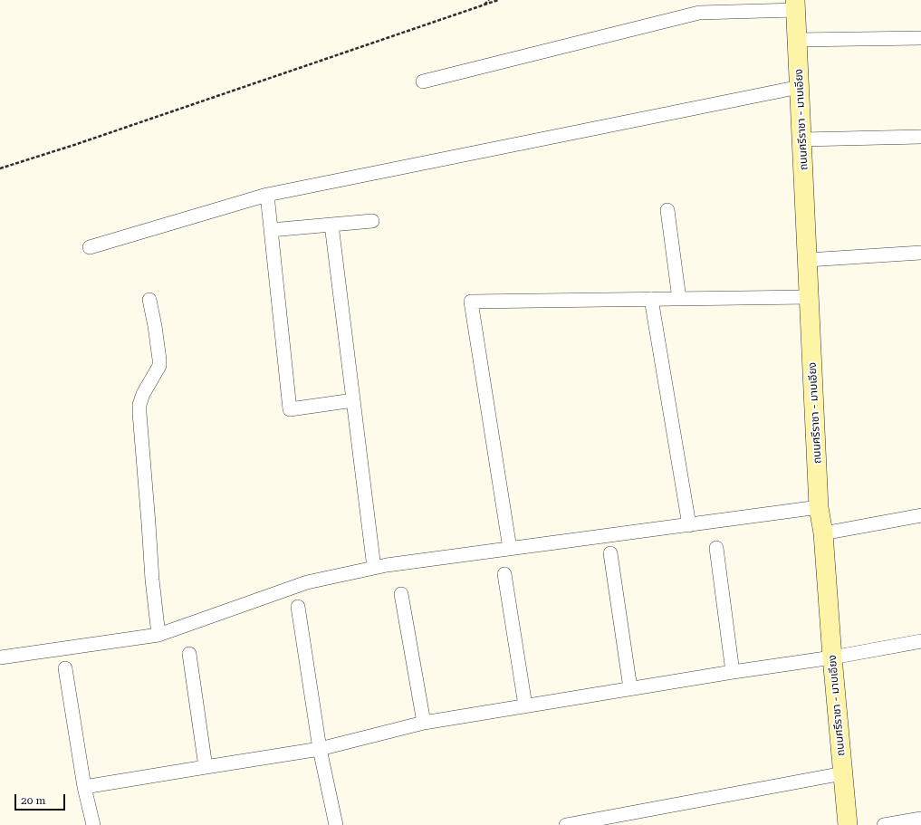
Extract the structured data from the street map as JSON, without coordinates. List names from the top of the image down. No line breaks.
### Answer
{"streets":{"main road":["ถนนศรีราชา - มาบเอียง"]},"scale_bar":"20 m"}
